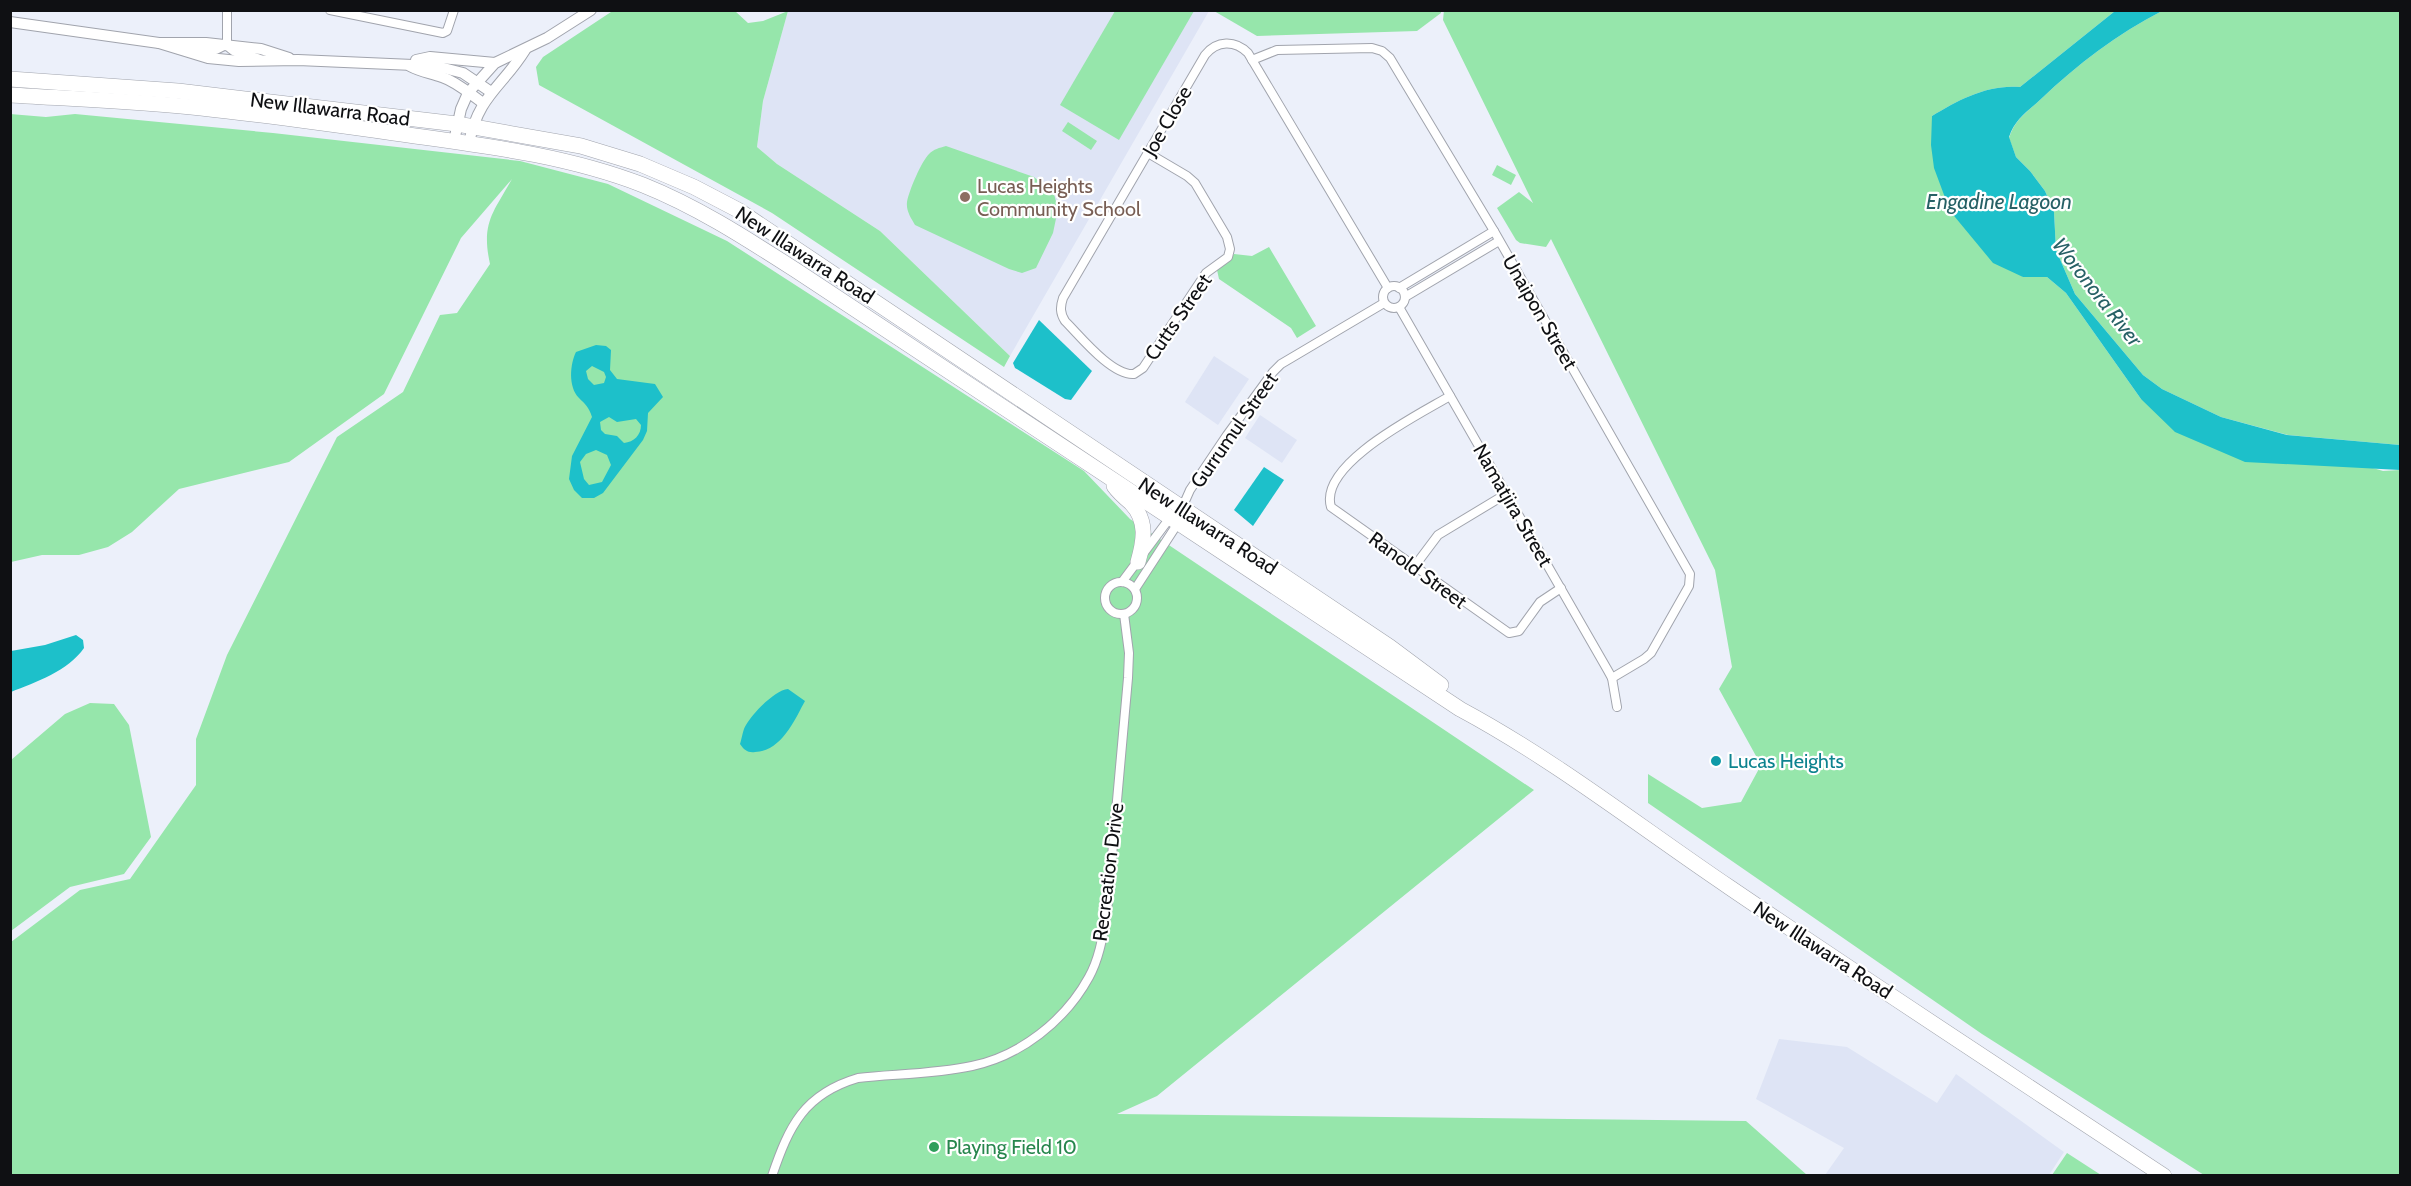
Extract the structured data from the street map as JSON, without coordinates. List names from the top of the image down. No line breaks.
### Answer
{"streets":{"highway":["New Illawarra Road"],"street":["Joe Close","Unaipon Street","Cutts Street","Gurrumul Street","Namatjira Street","Ranold Street","Recreation Drive"]},"crossings":[["New Illawarra Road","Gurrumul Street"],["Joe Close","Unaipon Street"],["Joe Close","Cutts Street"],["Unaipon Street","Namatjira Street"],["Gurrumul Street","Namatjira Street"],["Namatjira Street","Ranold Street"]],"water":["Engadine Lagoon","Woronora River"],"places":["Lucas Heights Community School","Lucas Heights","Playing Field 10"]}
